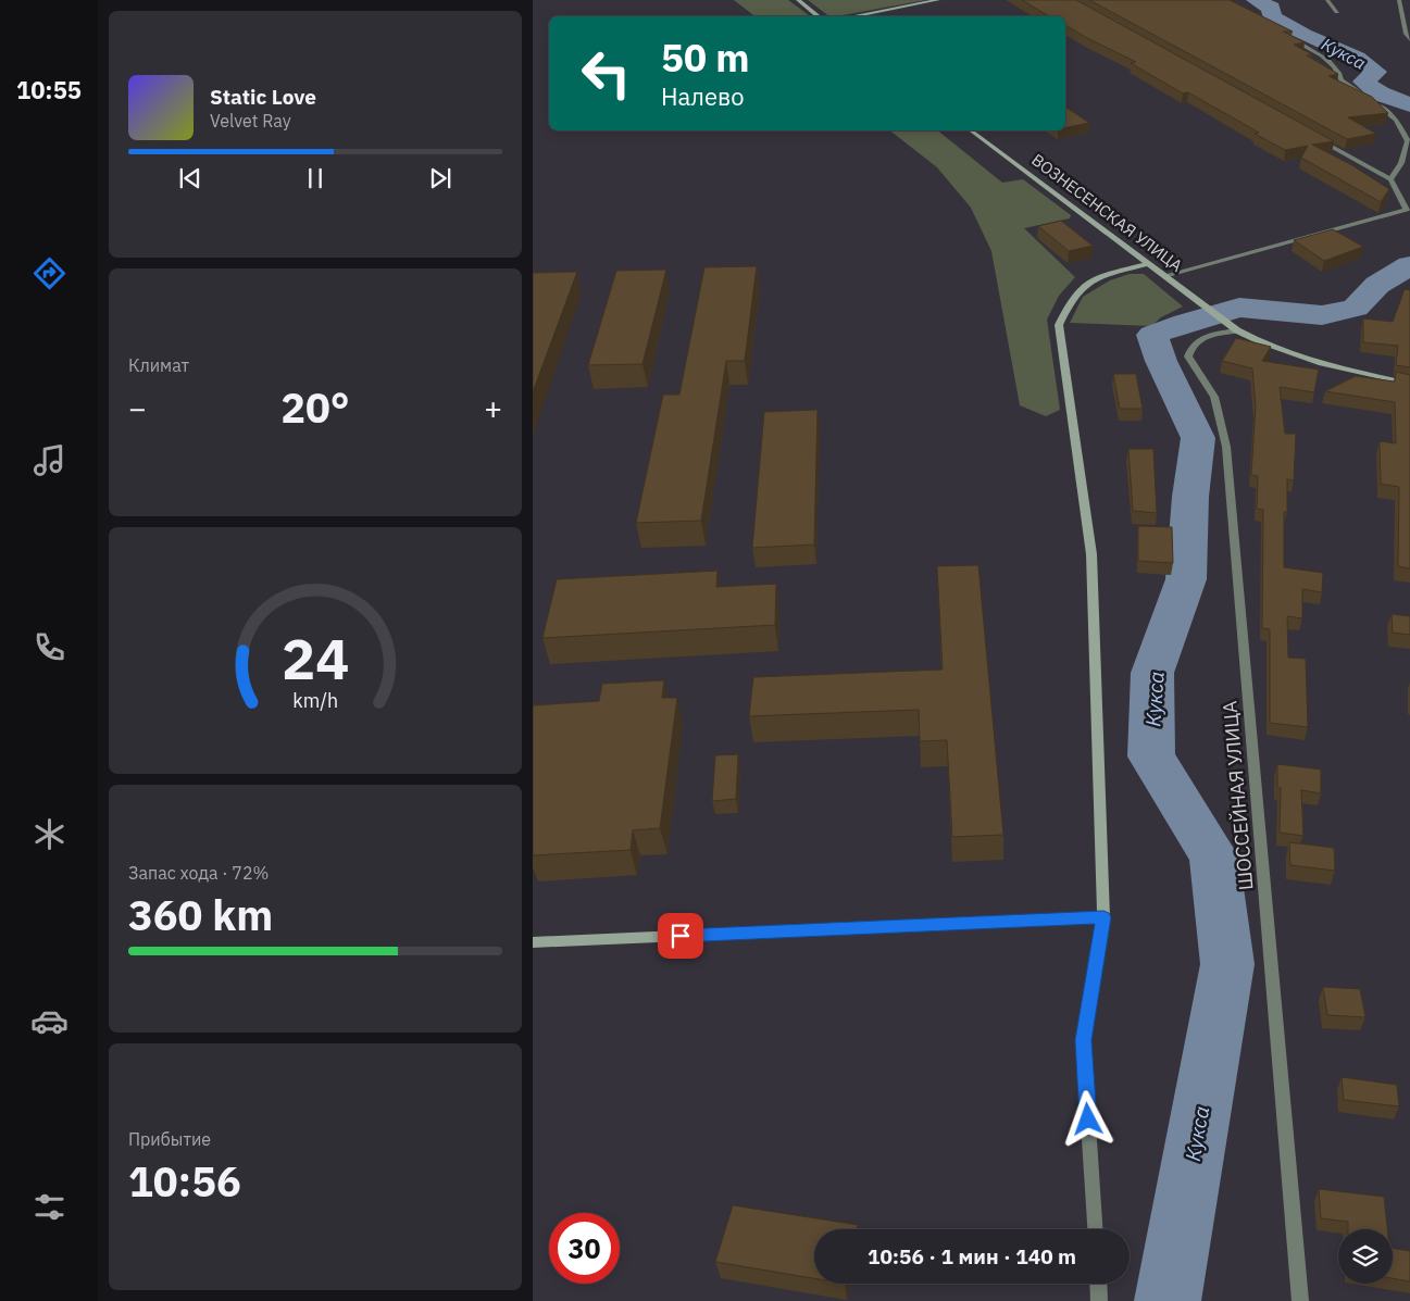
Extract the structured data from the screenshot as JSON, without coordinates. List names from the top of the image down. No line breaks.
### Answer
{"streets":{"street":["ВОЗНЕСЕНСКАЯ УЛИЦА","ШОССЕЙНАЯ УЛИЦА"]},"crossings":[["ВОЗНЕСЕНСКАЯ УЛИЦА","ШОССЕЙНАЯ УЛИЦА"]],"water":["Кукса"],"page":{"tabs":"10:55","turn":["50 m","Налево"],"song":["Static Love","Velvet Ray"],"tile":["Климат",["Запас хода · 72%","360 km"],["Прибытие","10:56"]],"heat":["−","20°","+"],"limit":"30","trip":"10:56 · 1 мин · 140 m","gauge":["24","km/h"]}}
